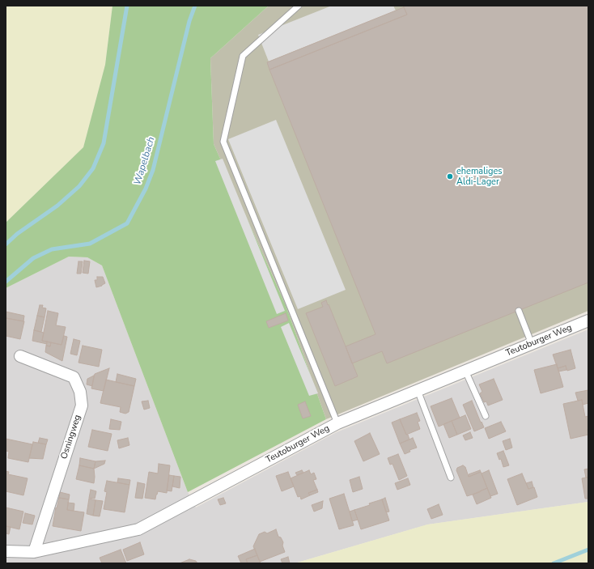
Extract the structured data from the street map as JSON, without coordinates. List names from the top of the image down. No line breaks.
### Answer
{"streets":{"street":["Teutoburger Weg","Osningweg"]},"crossings":[["Teutoburger Weg","Osningweg"]],"water":["Wapelbach"],"places":["ehemaliges Aldi-Lager"]}
